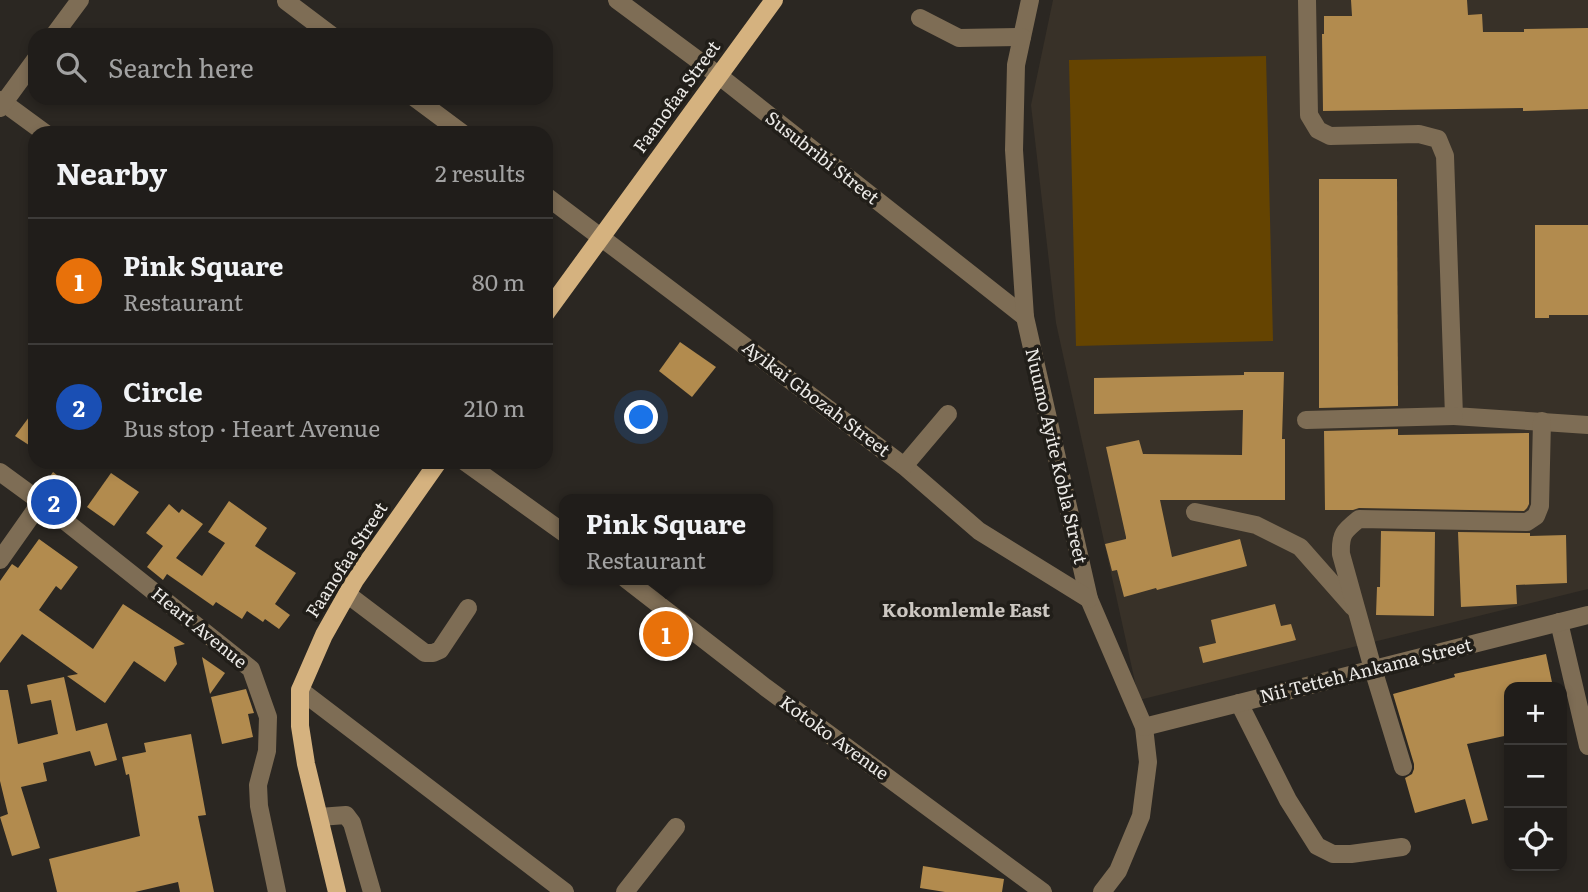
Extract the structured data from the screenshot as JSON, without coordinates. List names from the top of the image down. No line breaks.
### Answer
{"streets":{"main road":["Faanofaa Street"],"street":["Susubribi Street","Ayikai Gbozah Street","Nuumo Ayite Kobla Street","Heart Avenue","Nii Tetteh Ankama Street","Kotoko Avenue"]},"crossings":[["Faanofaa Street","Susubribi Street"],["Faanofaa Street","Ayikai Gbozah Street"],["Susubribi Street","Nuumo Ayite Kobla Street"],["Ayikai Gbozah Street","Nuumo Ayite Kobla Street"],["Nuumo Ayite Kobla Street","Nii Tetteh Ankama Street"]],"districts":["Kokomlemle East"],"page":{"search":"Search here","heading":["Nearby","2 results"],"list":[{"mark":"1","name":"Pink Square","note":"Restaurant","value":"80 m"},{"mark":"2","name":"Circle","note":"Bus stop · Heart Avenue","value":"210 m"}],"pins":["2","1"],"popup":["Pink Square","Restaurant"],"map_buttons":["+","−"]}}
